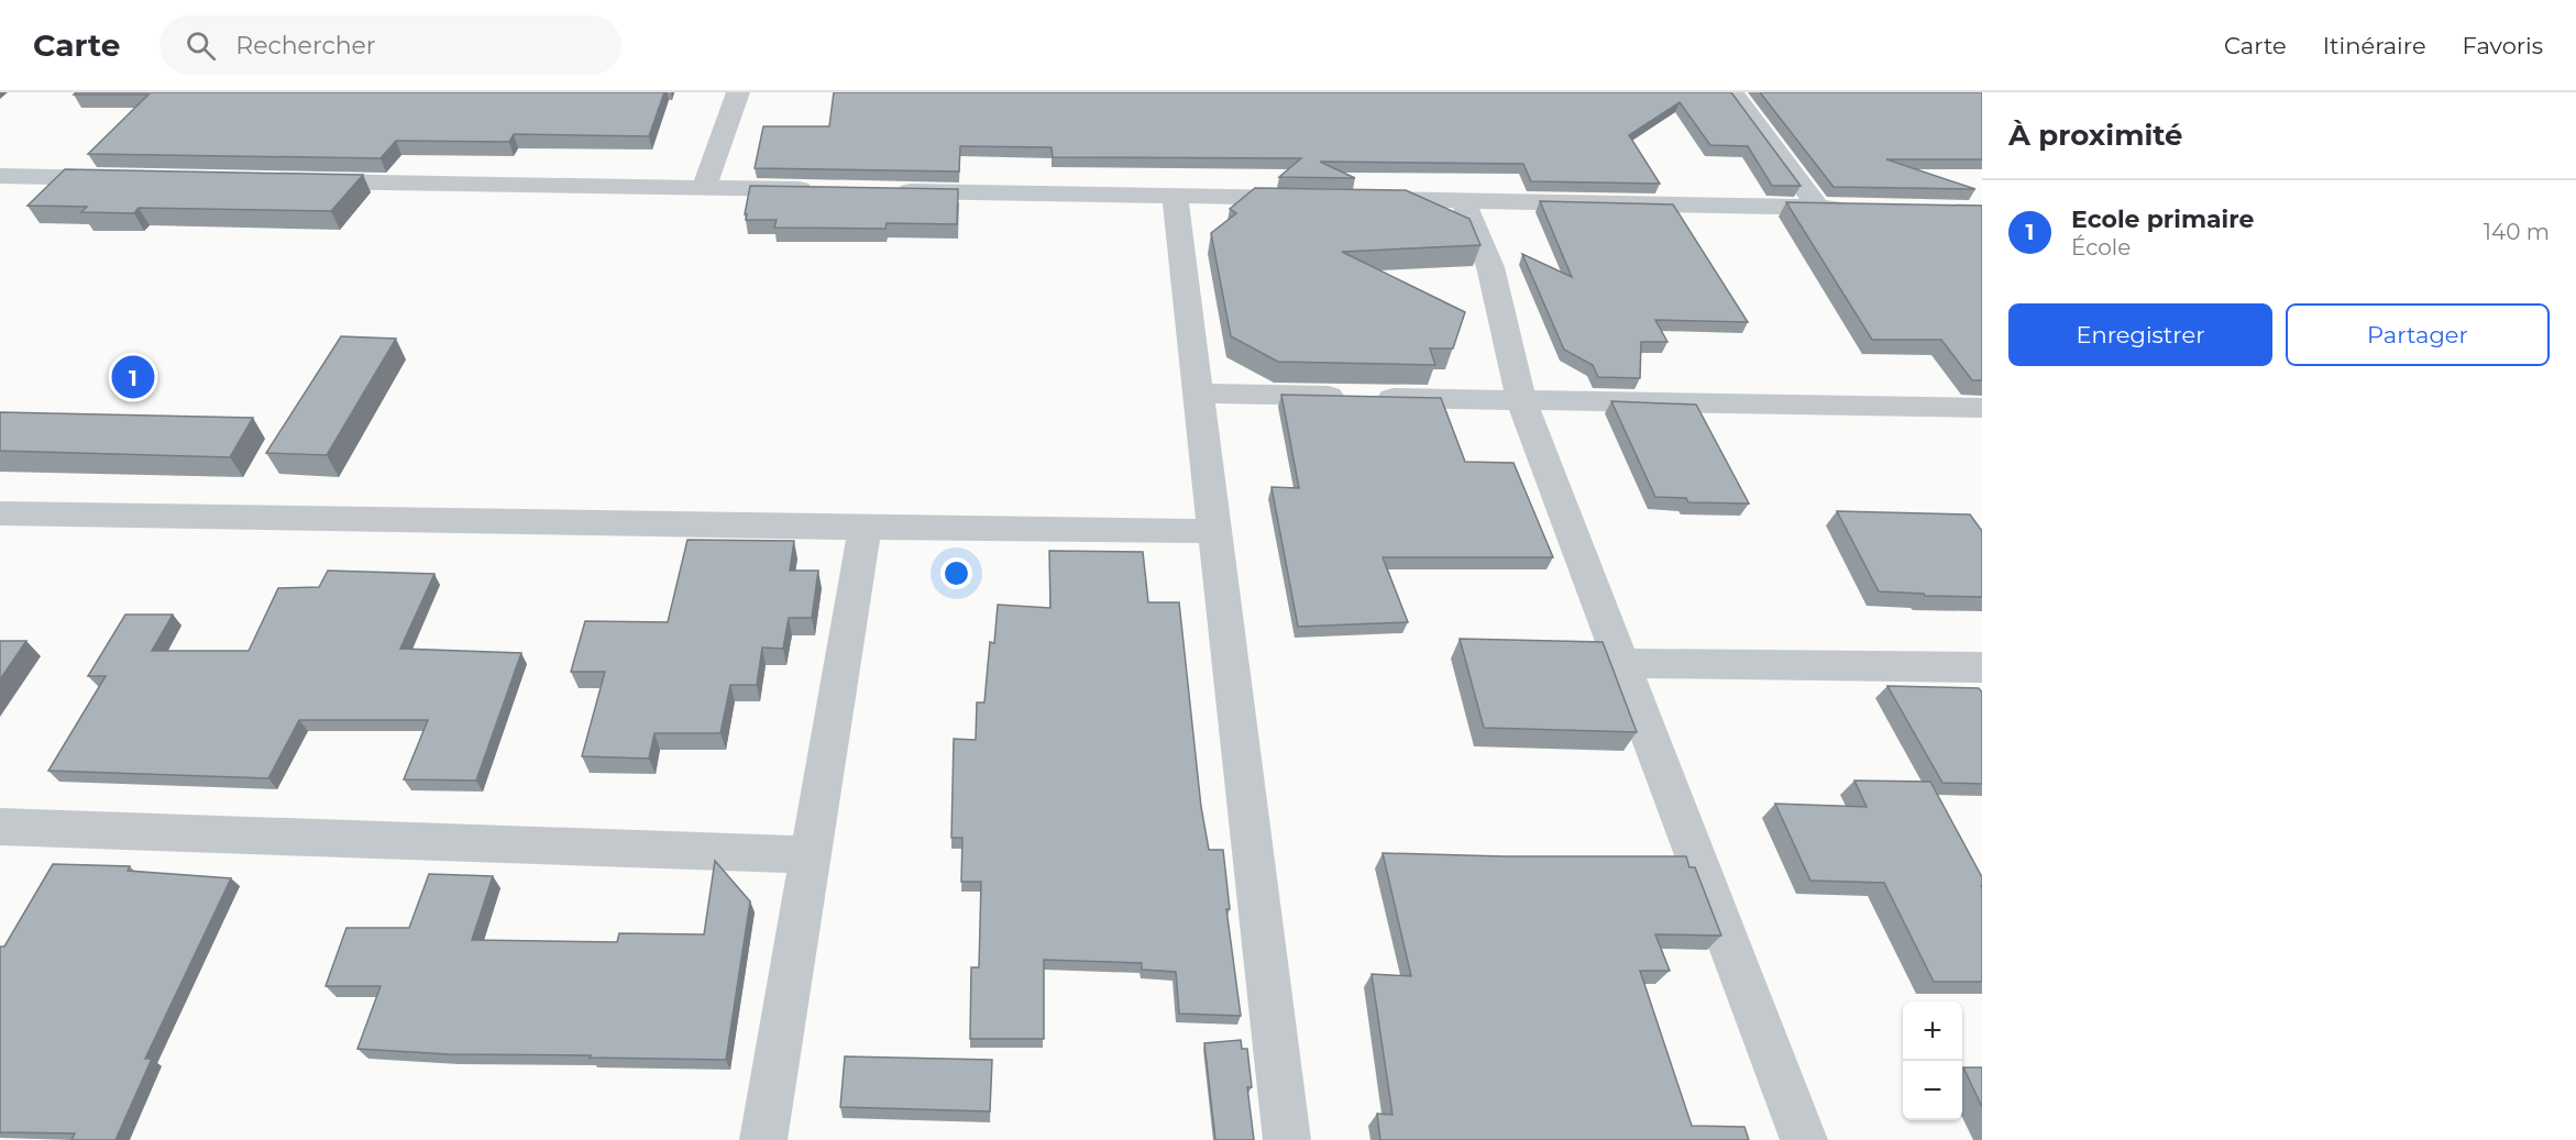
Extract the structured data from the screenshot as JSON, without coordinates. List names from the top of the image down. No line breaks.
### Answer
{"page":{"header":"Carte","search":"Rechercher","nav":["Carte","Itinéraire","Favoris"],"heading":"À proximité","list":[{"mark":"1","name":"Ecole primaire","note":"École","value":"140 m"}],"buttons":["Enregistrer","Partager"],"pins":"1","map_buttons":["+","−"]}}
